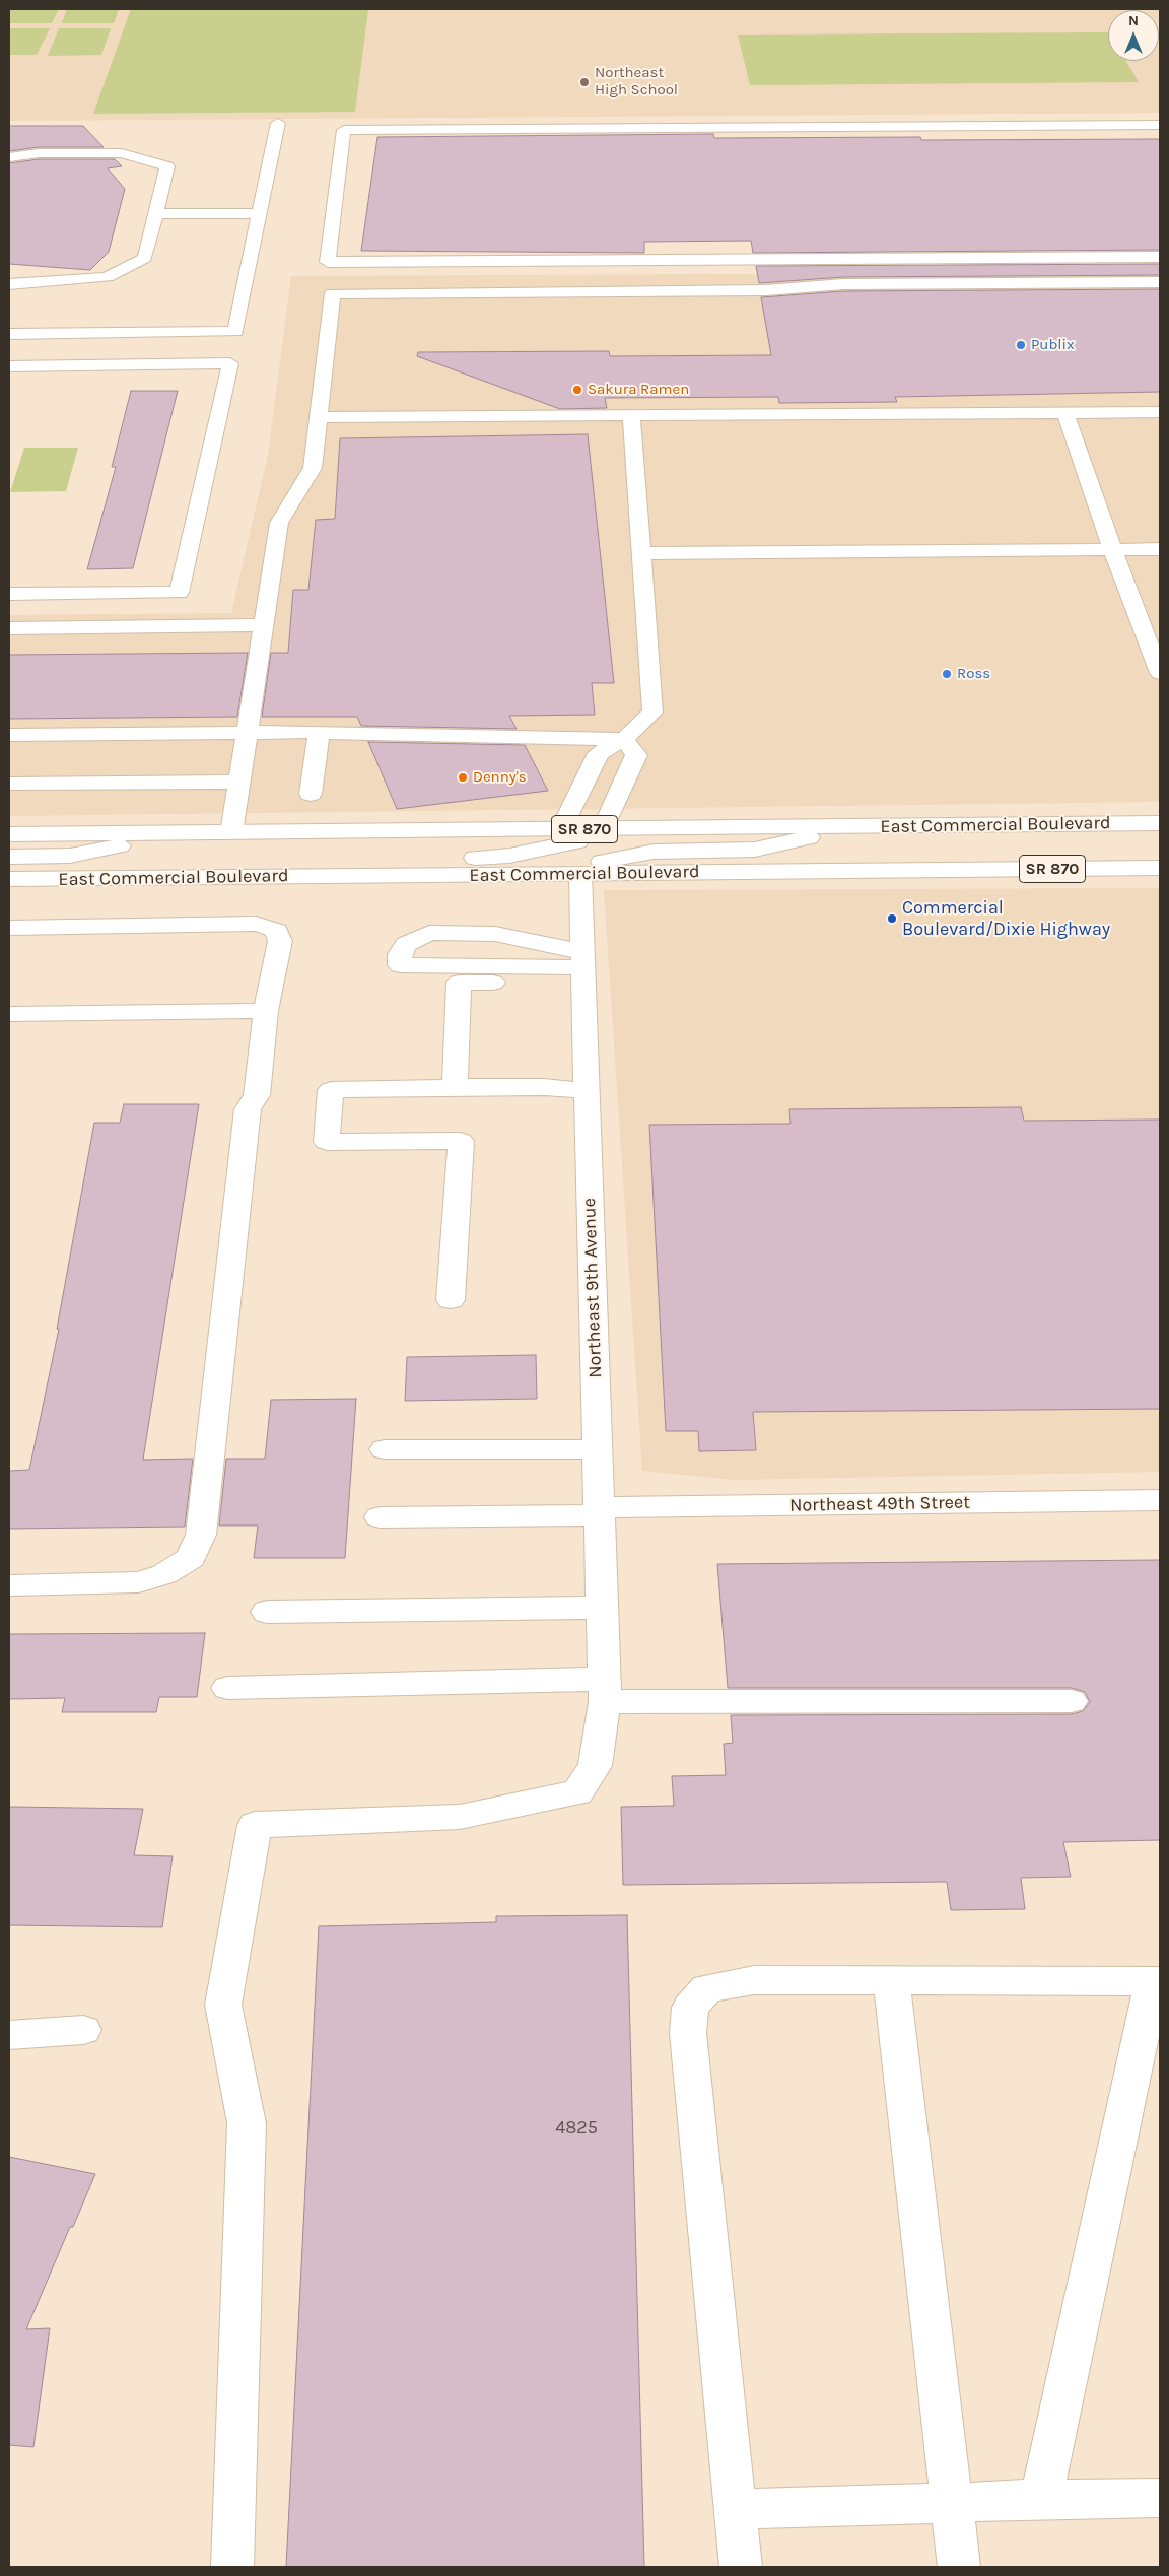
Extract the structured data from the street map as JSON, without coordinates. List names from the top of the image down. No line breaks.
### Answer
{"streets":{"main road":["East Commercial Boulevard","SR 870","Northeast 9th Avenue","Northeast 49th Street"]},"crossings":[["East Commercial Boulevard","Northeast 9th Avenue"],["Northeast 9th Avenue","Northeast 49th Street"]],"places":["Northeast High School","Publix","Sakura Ramen","Ross","Denny's","Commercial Boulevard/Dixie Highway"],"house_numbers":["4825"],"north":"top"}
